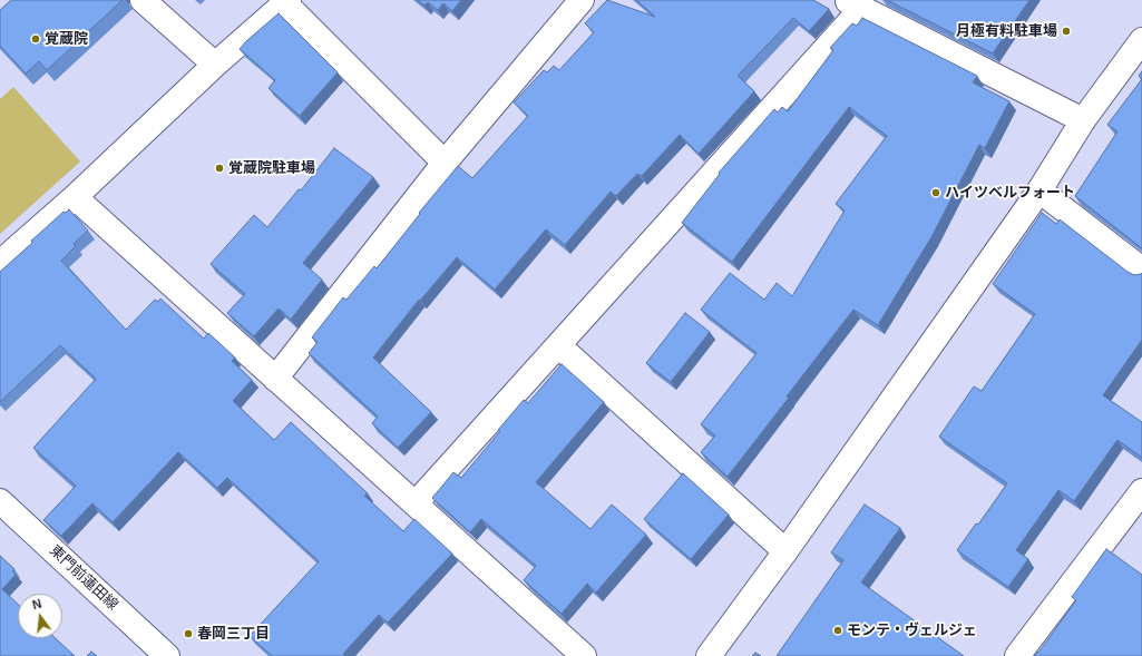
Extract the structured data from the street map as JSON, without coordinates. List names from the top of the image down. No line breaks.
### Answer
{"streets":{"street":["東門前蓮田線"]},"places":["月極有料駐車場","覚蔵院","覚蔵院駐車場","ハイツベルフォート","モンテ・ヴェルジェ","春岡三丁目"],"north":"top"}
